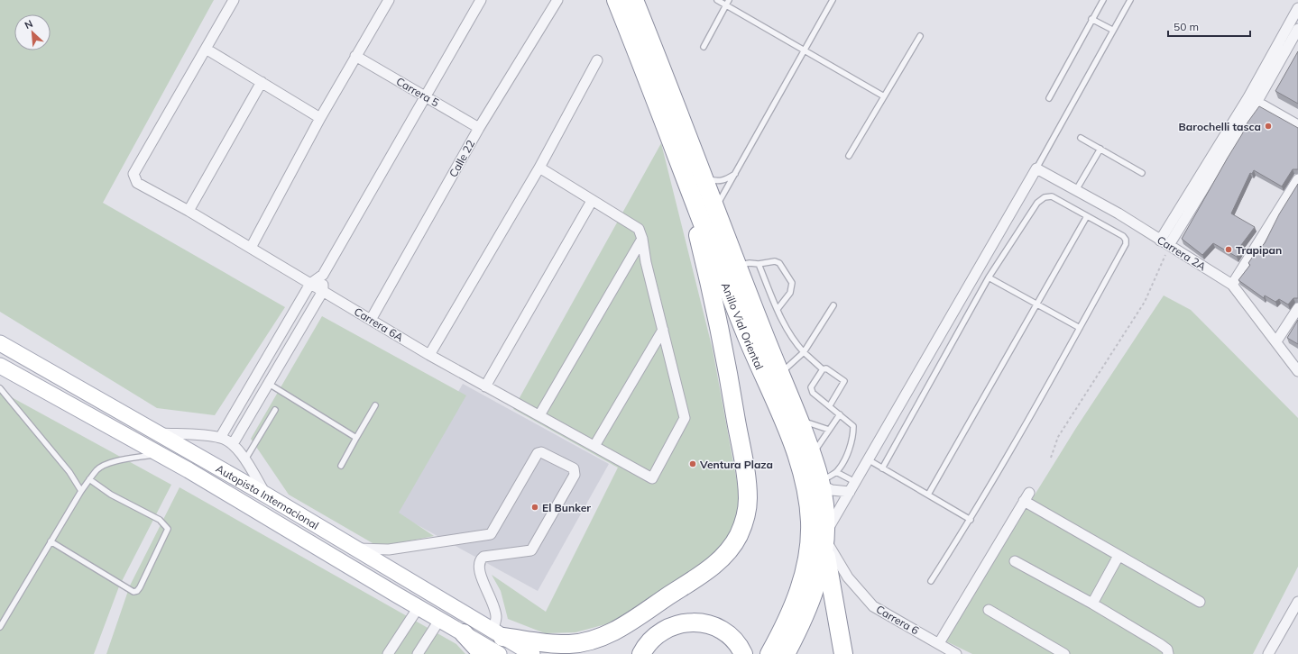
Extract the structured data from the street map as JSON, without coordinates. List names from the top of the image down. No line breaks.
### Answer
{"streets":{"highway":["Anillo Vial Oriental"],"main road":["Autopista Internacional"],"street":["Carrera 5","Calle 22","Carrera 2A","Carrera 6A","Carrera 6"]},"crossings":[["Carrera 5","Calle 22"],["Calle 22","Carrera 6A"],["Anillo Vial Oriental","Carrera 6"]],"places":["Barochelli tasca","Trapipan","Ventura Plaza","El Bunker"],"scale_bar":"50 m","north":"top left"}
